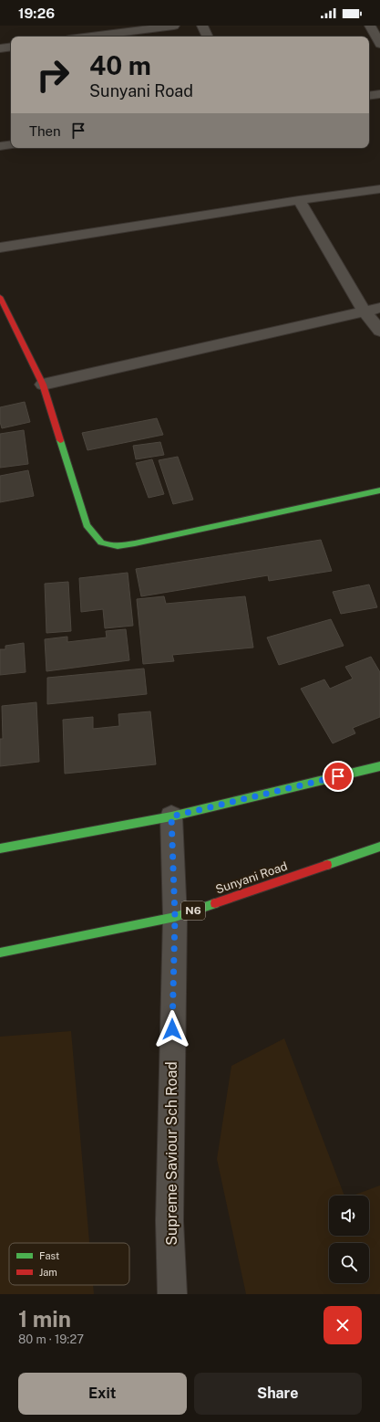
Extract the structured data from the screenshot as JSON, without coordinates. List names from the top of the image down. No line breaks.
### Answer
{"streets":{"street":["Sunyani Road","N6","Supreme Saviour Sch Road"]},"crossings":[["Sunyani Road","Supreme Saviour Sch Road"]],"legend":["Fast","Jam"],"page":{"status":"19:26","turn":["40 m","Sunyani Road"],"then":"Then","heading":["1 min","80 m · 19:27"],"buttons":["Exit","Share"]}}
